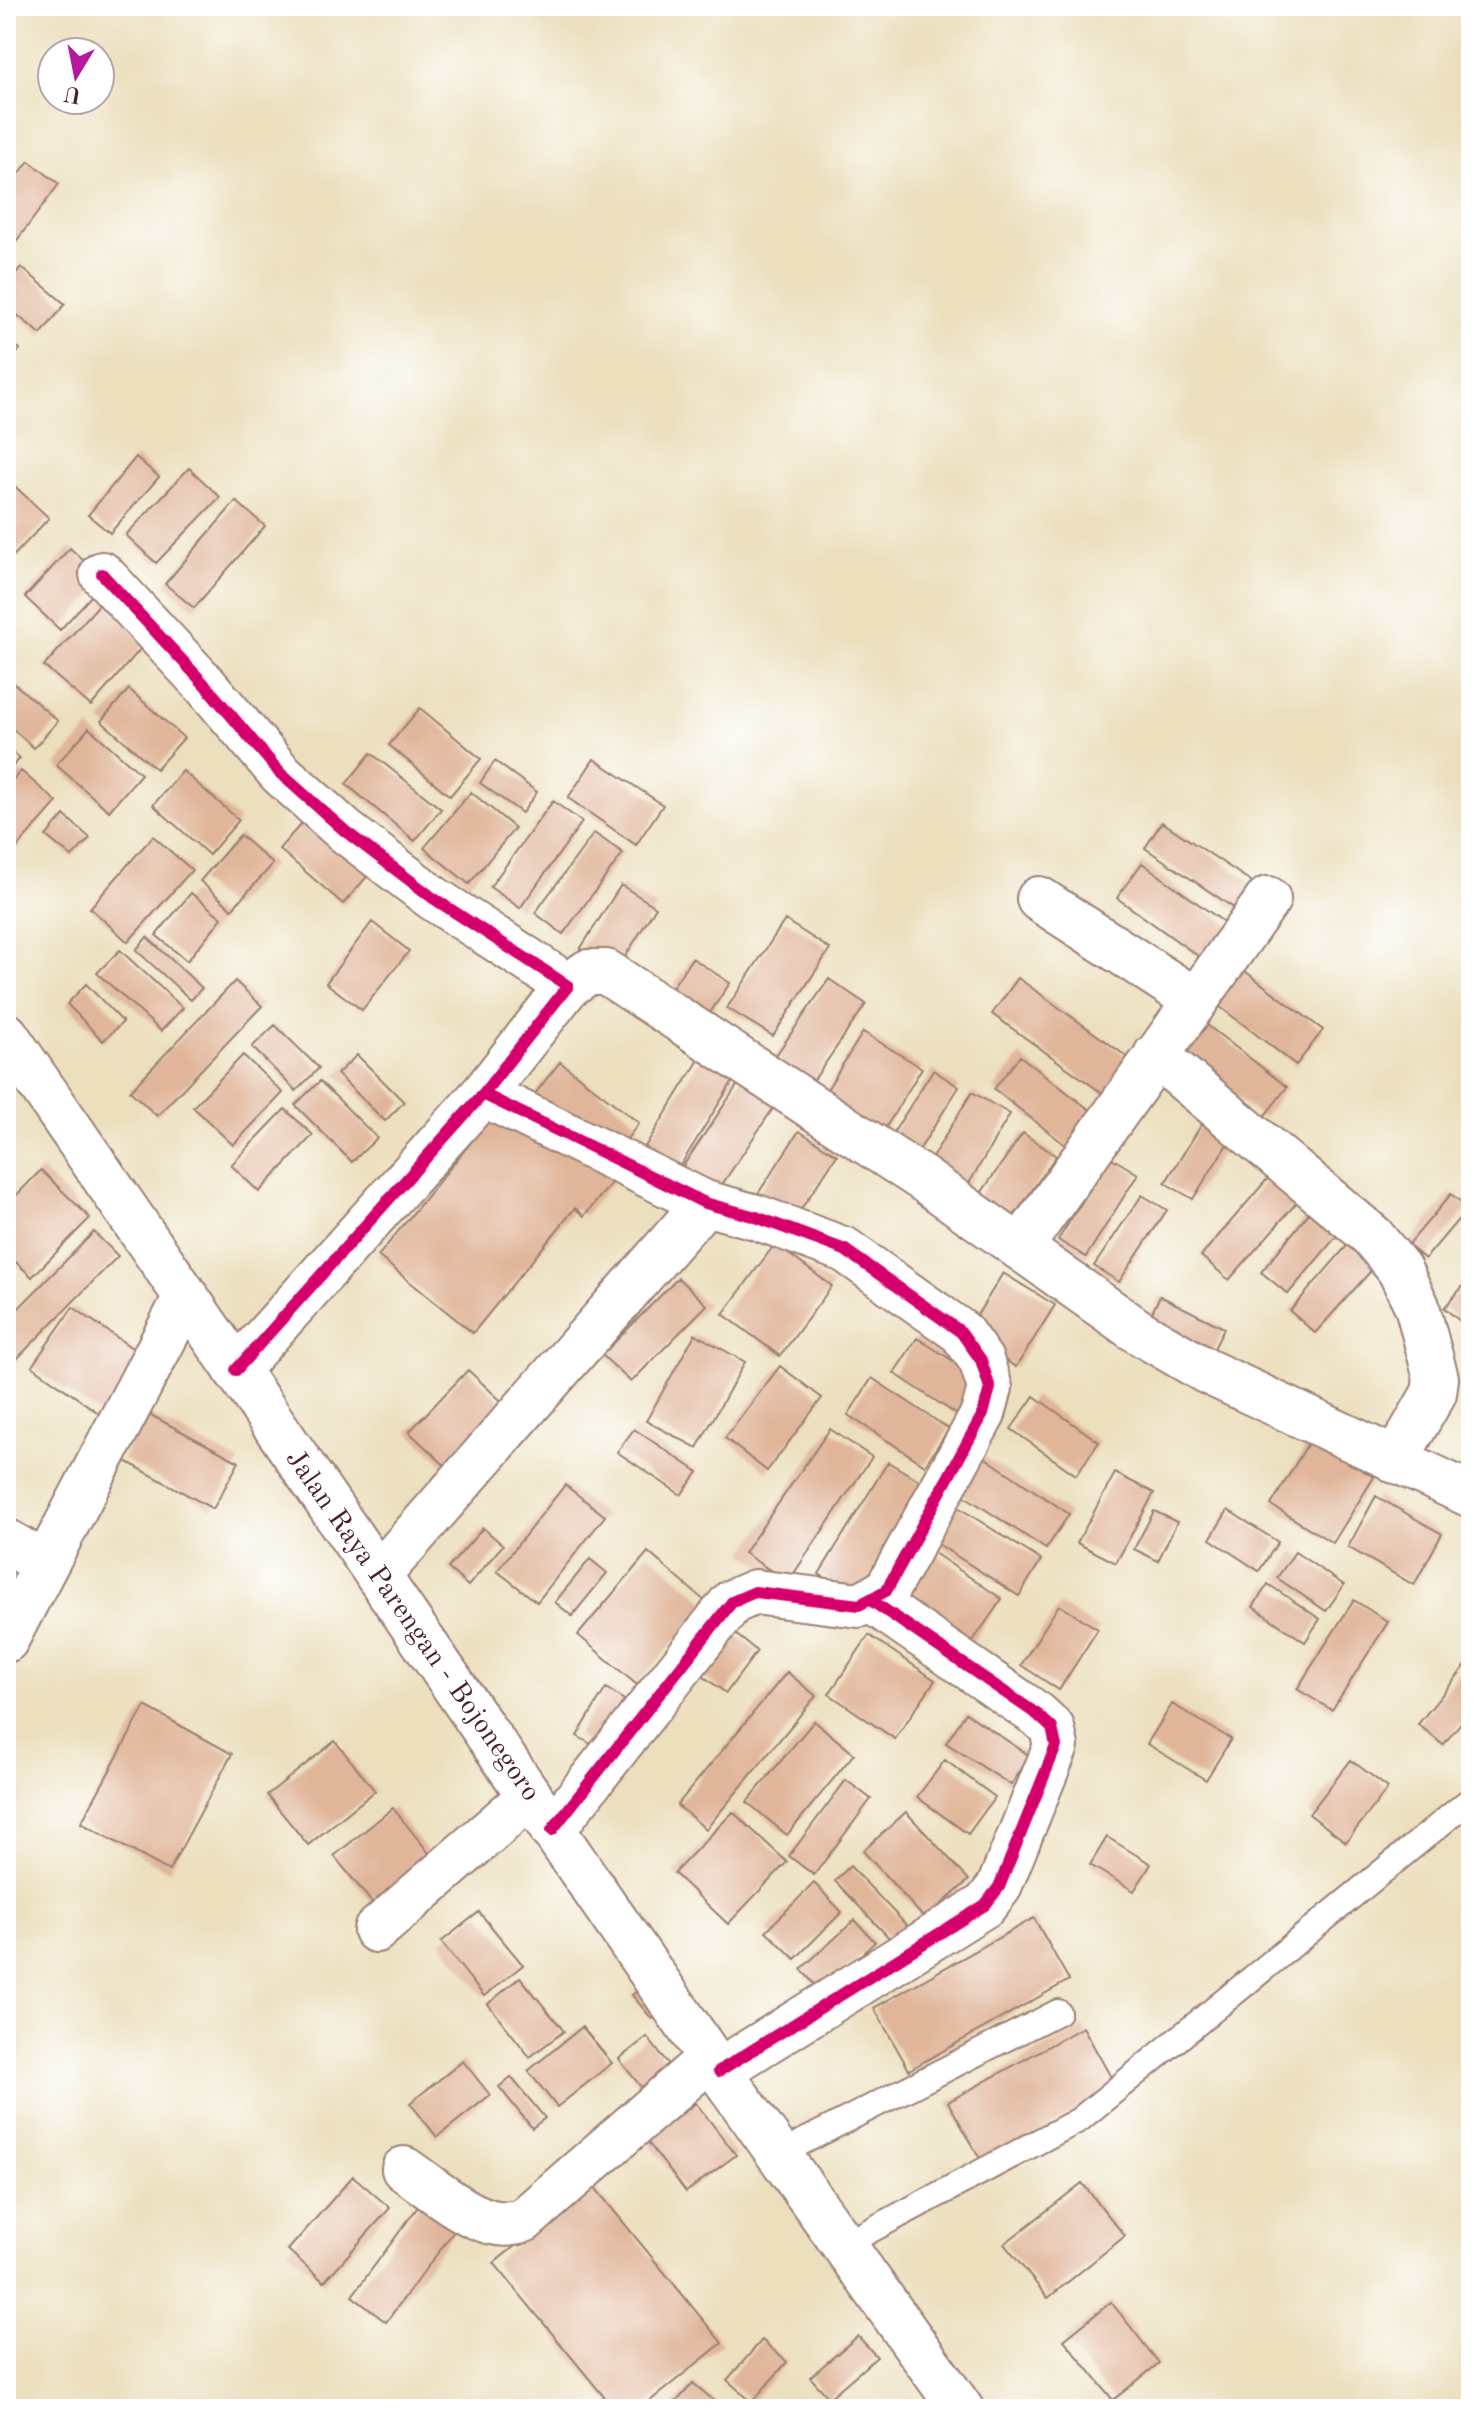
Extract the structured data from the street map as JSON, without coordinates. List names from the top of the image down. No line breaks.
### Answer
{"streets":{"street":["Jalan Raya Parengan - Bojonegoro"]},"north":"bottom"}
